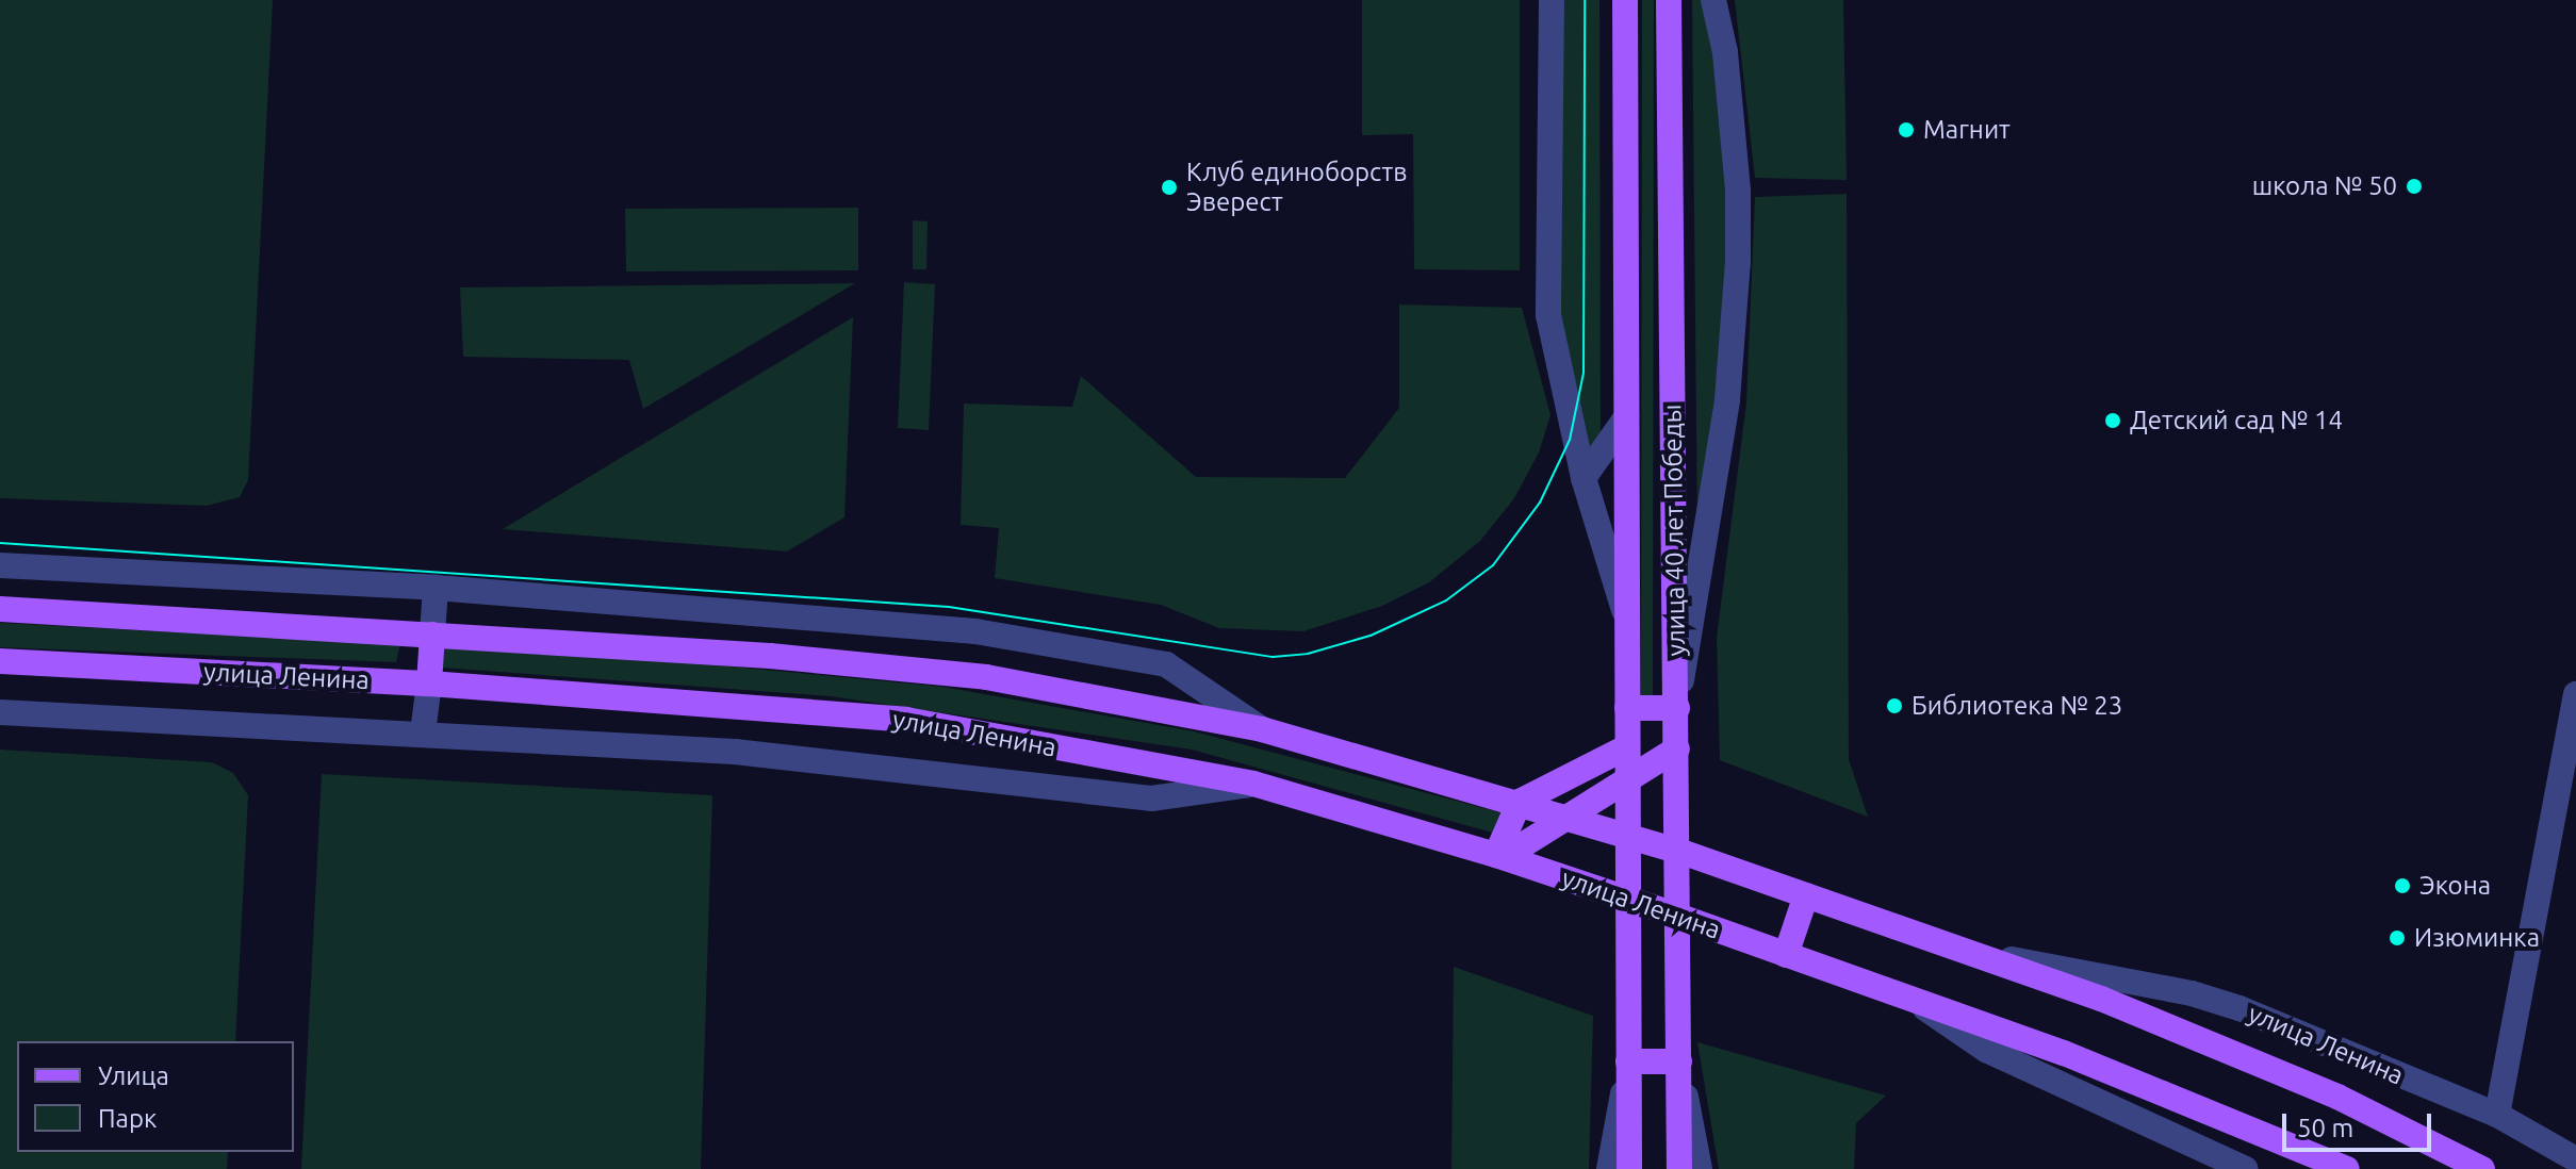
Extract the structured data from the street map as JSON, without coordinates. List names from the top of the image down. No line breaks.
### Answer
{"streets":{"main road":["улица 40 лет Победы","улица Ленина"]},"crossings":[["улица 40 лет Победы","улица Ленина"]],"places":["Магнит","школа № 50","Клуб единоборств Эверест","Детский сад № 14","Библиотека № 23","Экона","Изюминка"],"legend":["Улица","Парк"],"scale_bar":"50 m"}
